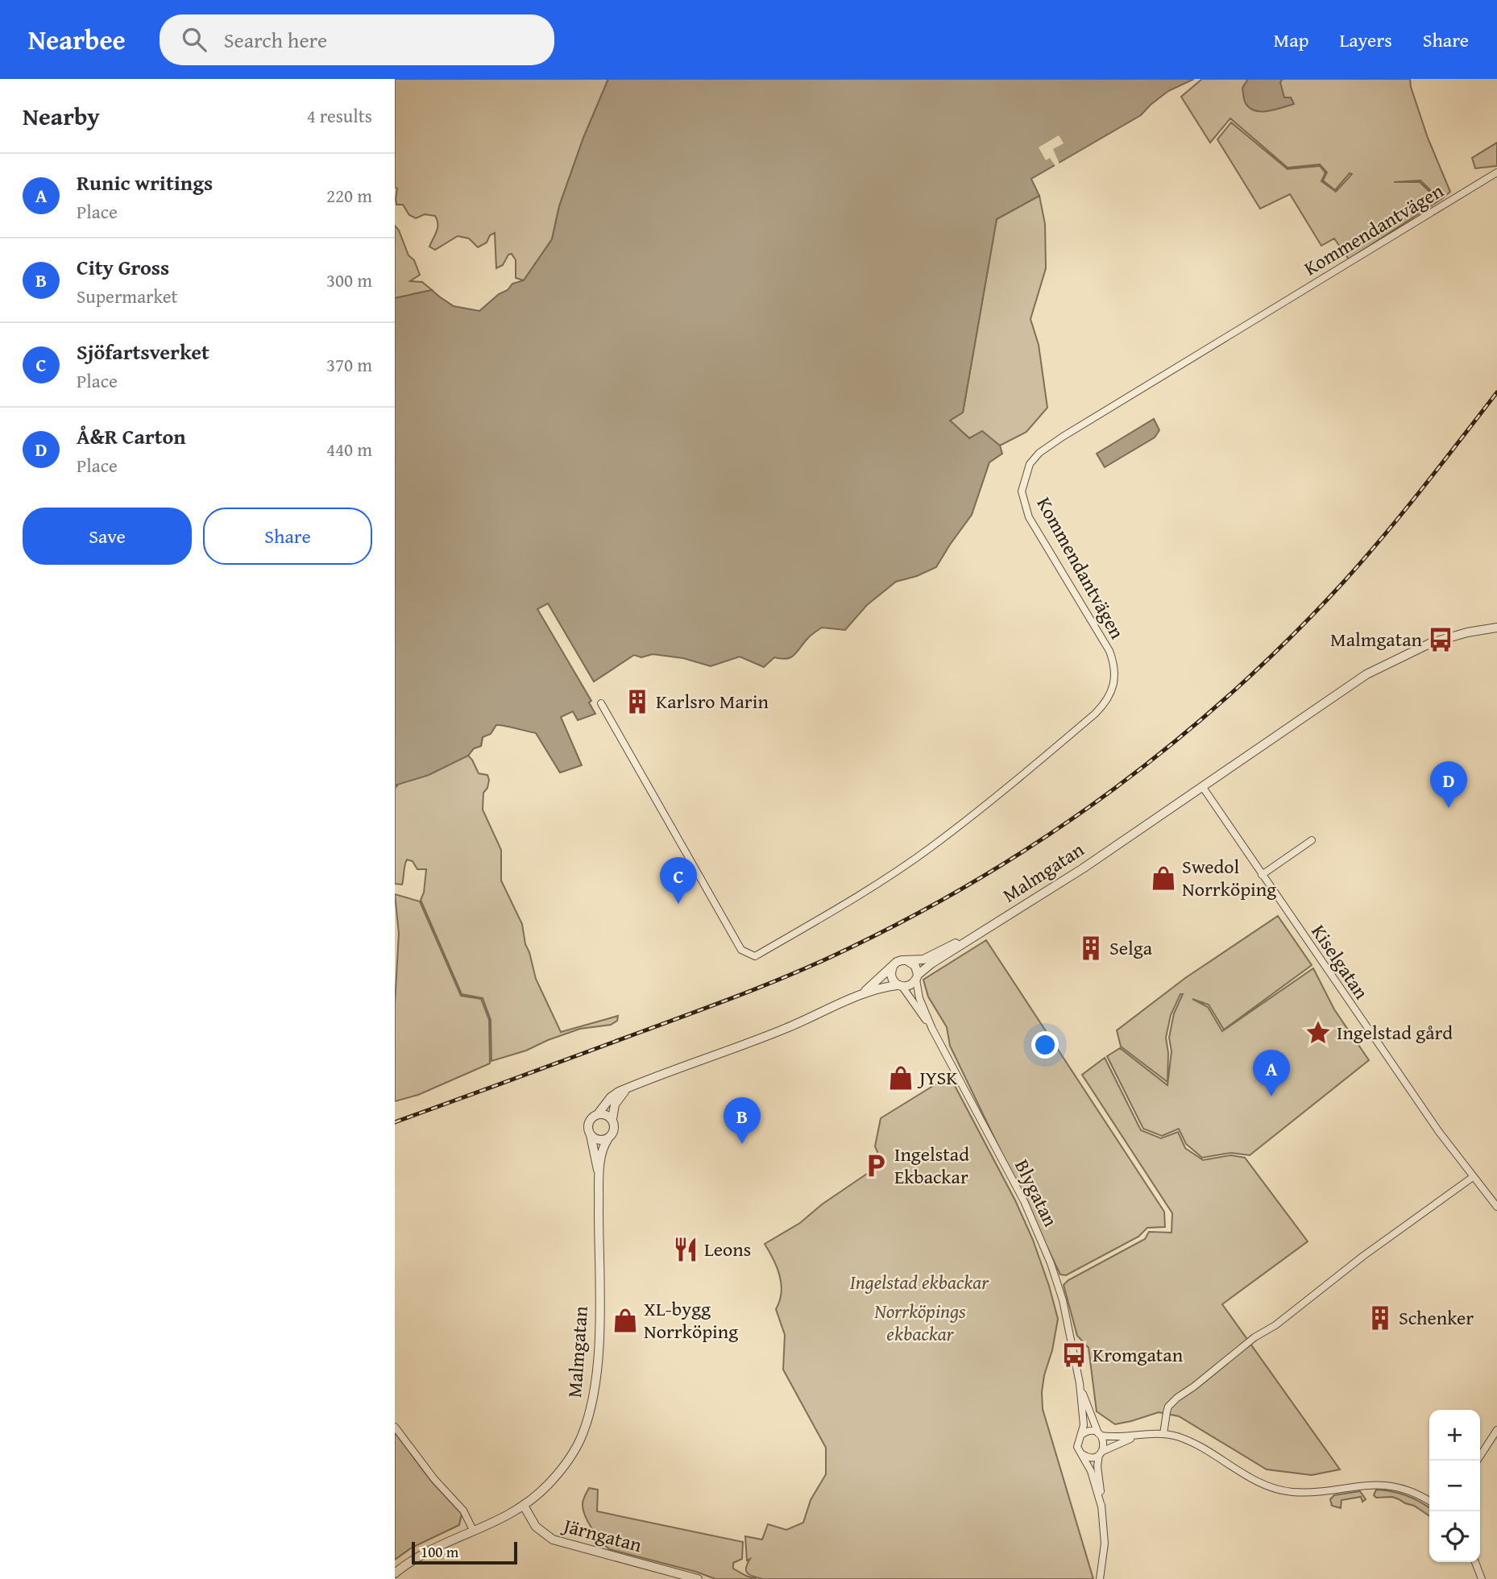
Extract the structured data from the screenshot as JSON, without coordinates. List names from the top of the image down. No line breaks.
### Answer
{"streets":{"street":["Kommendantvägen","Malmgatan","Kiselgatan","Blygatan","Järngatan"]},"crossings":[["Malmgatan","Kiselgatan"],["Malmgatan","Blygatan"],["Malmgatan","Järngatan"]],"parks":["Ingelstad ekbackar","Norrköpings ekbackar"],"places":{"bus stop":["Malmgatan","Kromgatan"],"building":["Karlsro Marin","Selga","Schenker"],"shop":["Swedol Norrköping","JYSK","XL-bygg Norrköping"],"place":["Ingelstad gård"],"parking":["Ingelstad Ekbackar"],"restaurant":["Leons"]},"scale_bar":"100 m","page":{"header":"Nearbee","search":"Search here","nav":["Map","Layers","Share"],"heading":["Nearby","4 results"],"list":[{"mark":"A","name":"Runic writings","note":"Place","value":"220 m"},{"mark":"B","name":"City Gross","note":"Supermarket","value":"300 m"},{"mark":"C","name":"Sjöfartsverket","note":"Place","value":"370 m"},{"mark":"D","name":"Å&R Carton","note":"Place","value":"440 m"}],"buttons":["Save","Share"],"pins":["D","C","A","B"],"map_buttons":["+","−"],"scale":"100 m"}}
